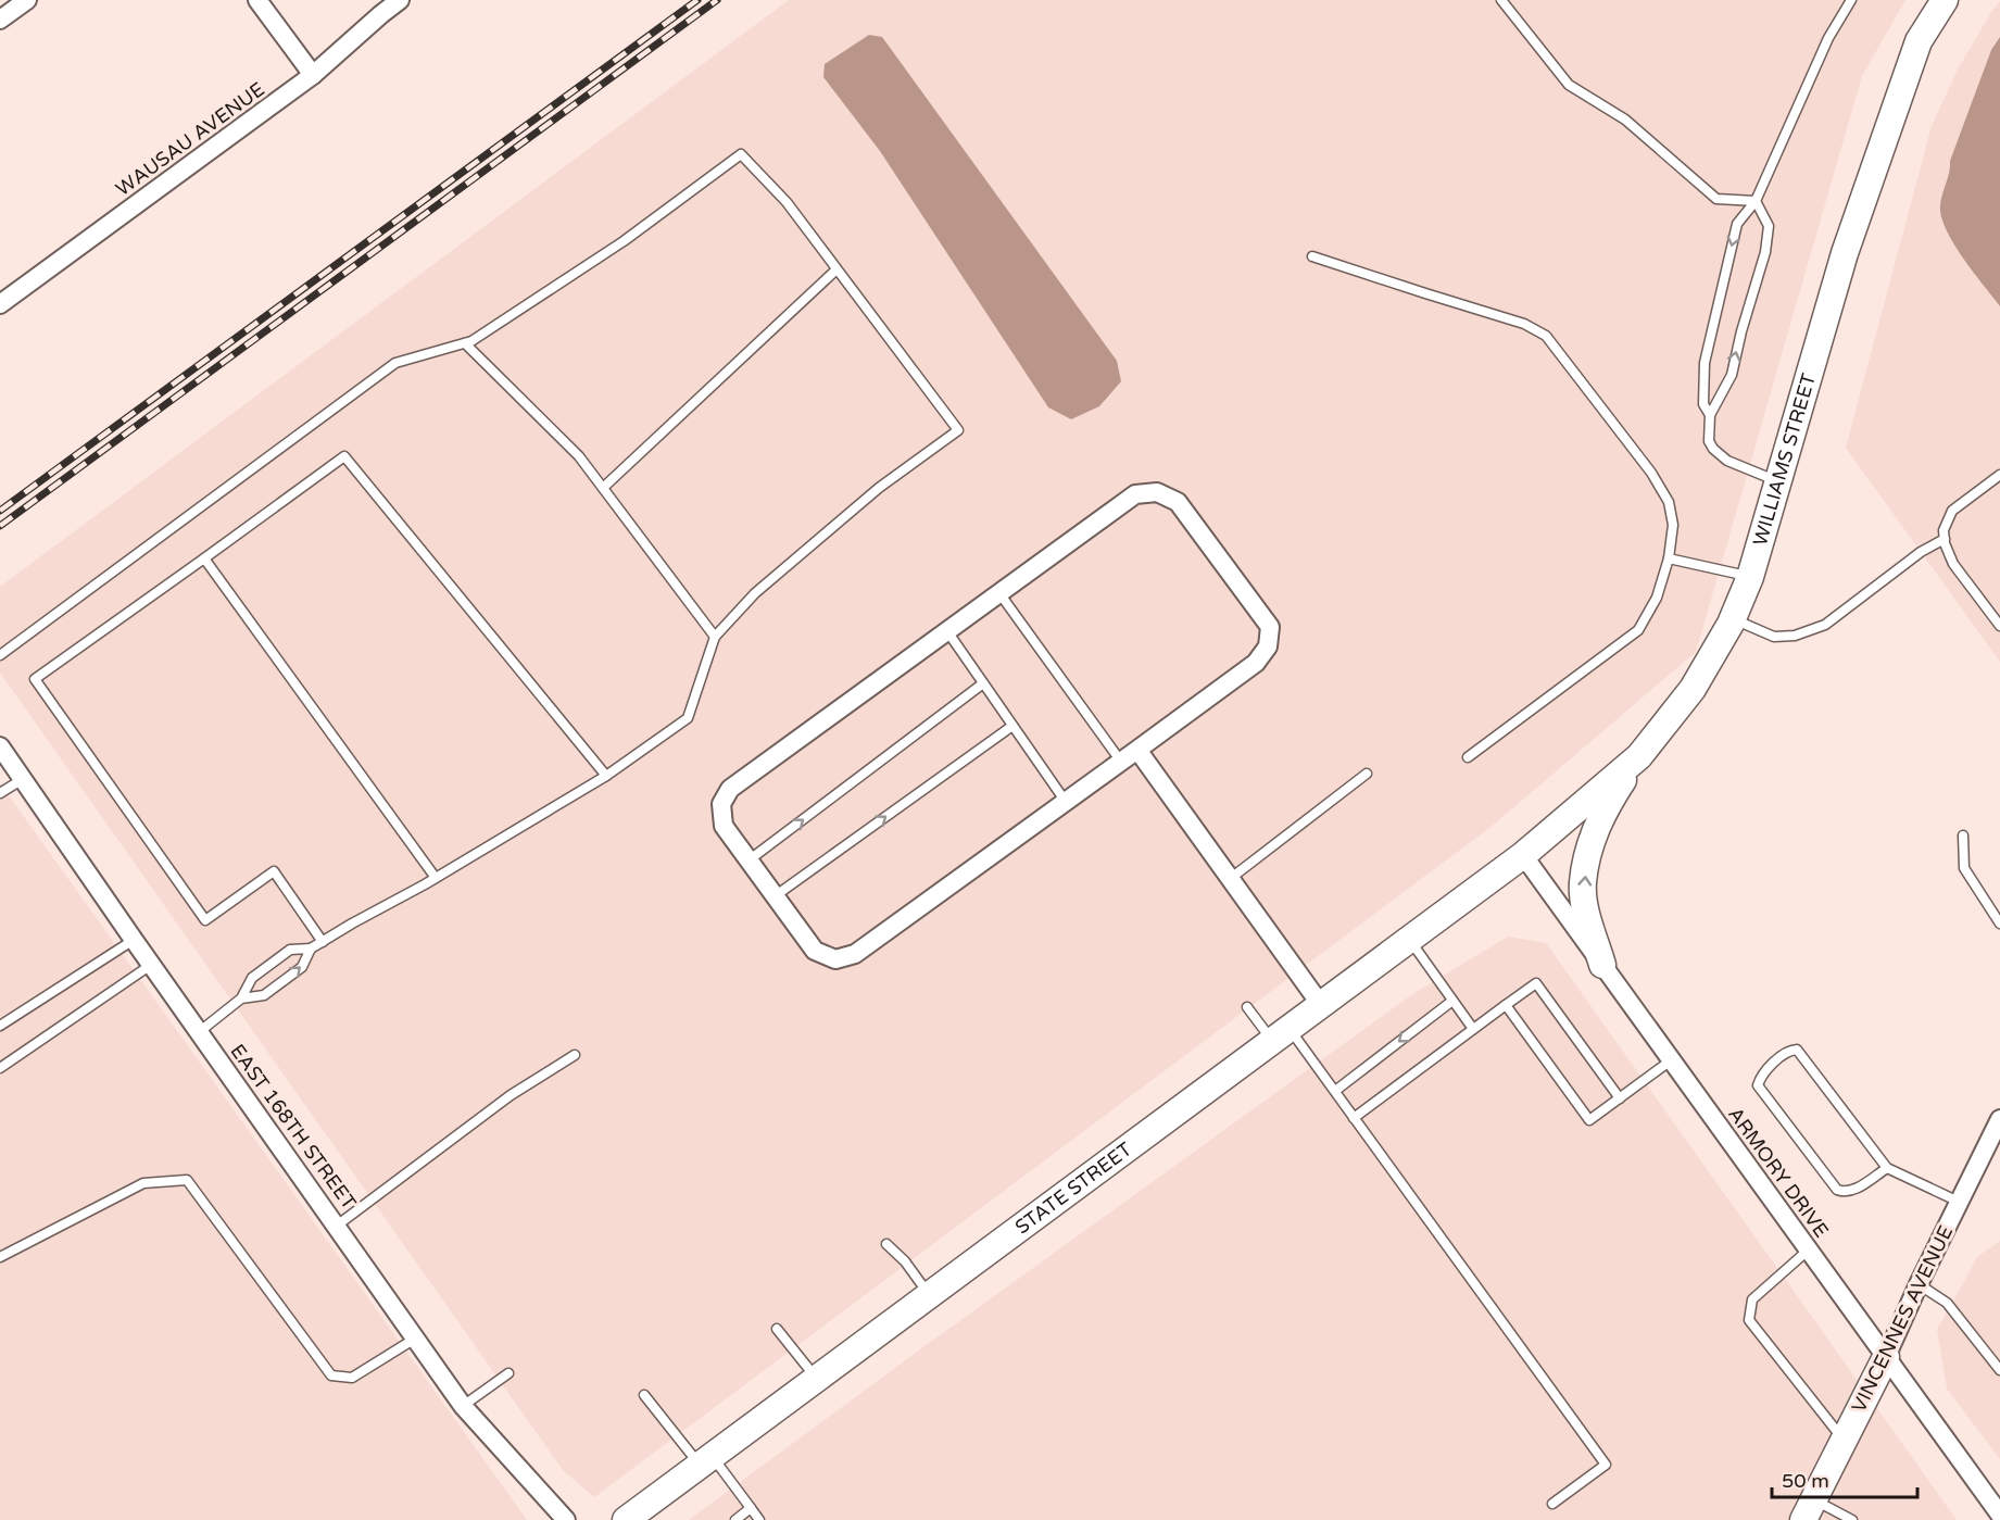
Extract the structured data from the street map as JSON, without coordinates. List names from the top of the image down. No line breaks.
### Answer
{"streets":{"street":["WAUSAU AVENUE","WILLIAMS STREET","EAST 168TH STREET","ARMORY DRIVE","STATE STREET","VINCENNES AVENUE"]},"crossings":[["WILLIAMS STREET","ARMORY DRIVE"],["WILLIAMS STREET","STATE STREET"],["ARMORY DRIVE","STATE STREET"],["ARMORY DRIVE","VINCENNES AVENUE"]],"scale_bar":"50 m"}
